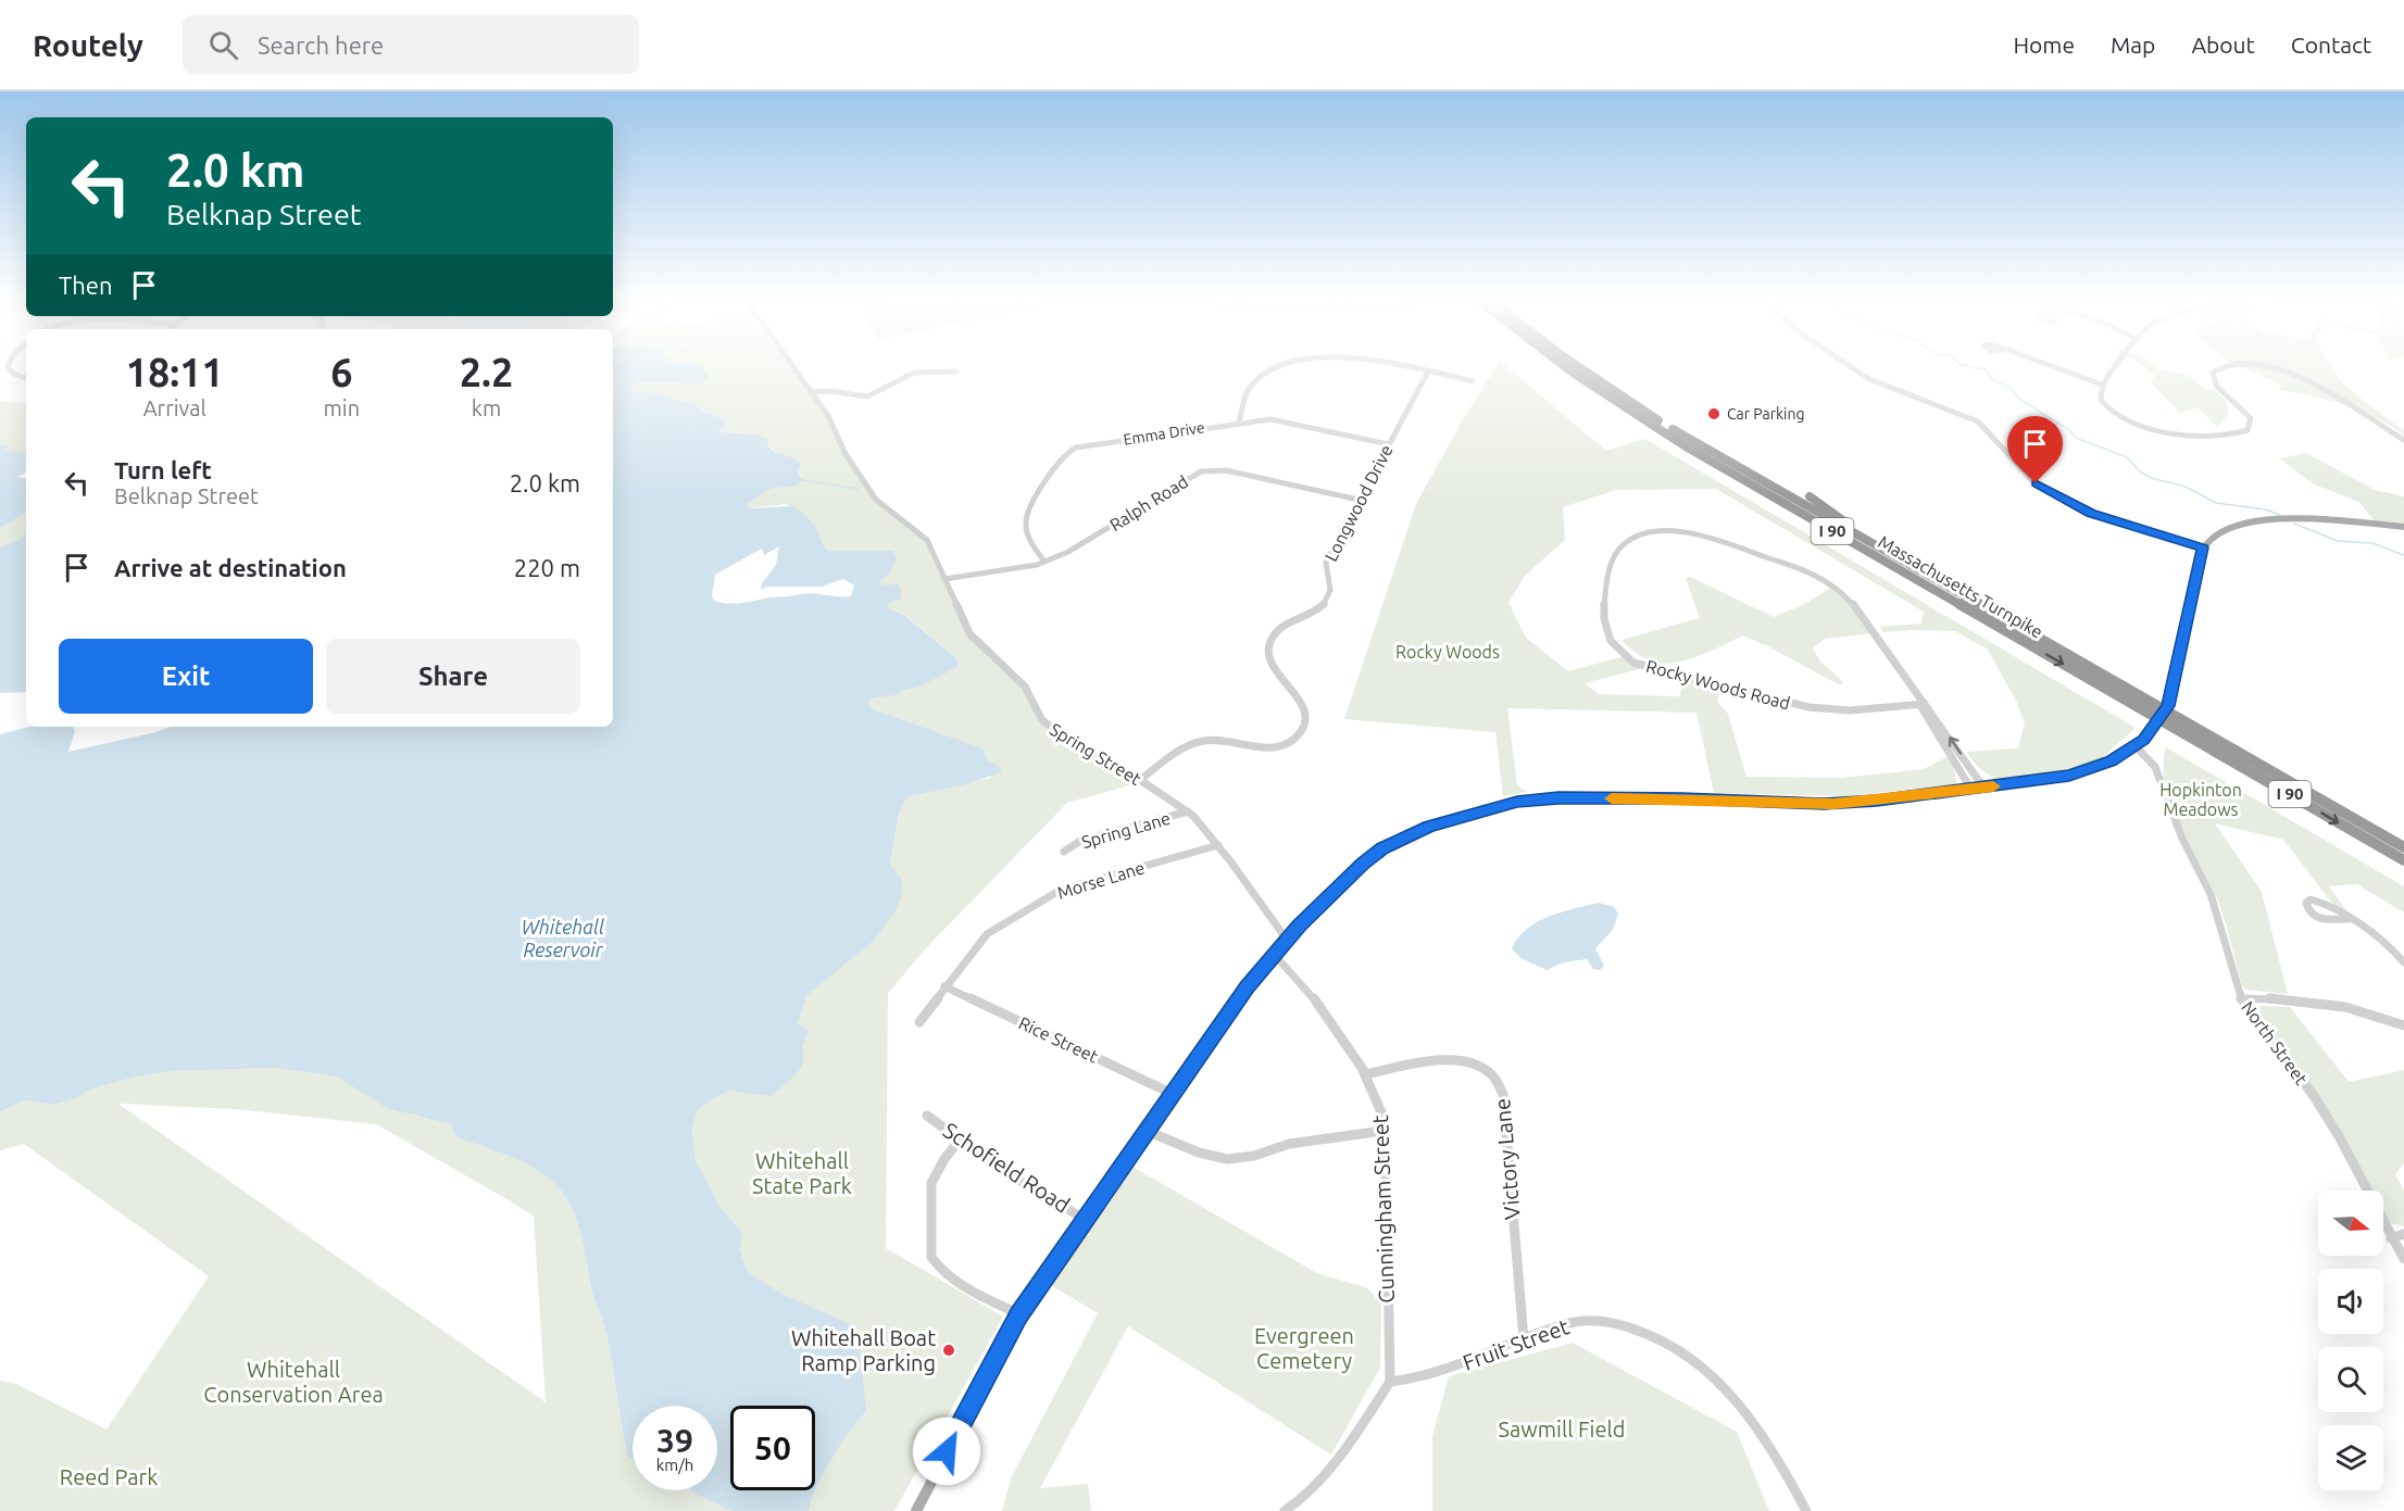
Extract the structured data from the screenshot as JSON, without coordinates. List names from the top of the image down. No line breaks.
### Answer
{"streets":{"highway":["I 90","Massachusetts Turnpike"],"street":["Emma Drive","Ralph Road","Longwood Drive","Rocky Woods Road","Spring Street","Spring Lane","Morse Lane","Rice Street","North Street","Victory Lane","Schofield Road","Cunningham Street","Fruit Street"]},"crossings":[["Emma Drive","Ralph Road"],["Emma Drive","Longwood Drive"],["Ralph Road","Longwood Drive"],["Ralph Road","Spring Street"],["Longwood Drive","Spring Street"],["Spring Street","Spring Lane"],["Spring Street","Morse Lane"],["Morse Lane","Rice Street"],["Victory Lane","Cunningham Street"],["Victory Lane","Fruit Street"],["Cunningham Street","Fruit Street"]],"water":["Whitehall Reservoir"],"parks":["Rocky Woods","Hopkinton Meadows","Whitehall State Park","Evergreen Cemetery","Whitehall Conservation Area","Sawmill Field","Reed Park"],"places":["Car Parking","Whitehall Boat Ramp Parking"],"north":"right","page":{"header":"Routely","search":"Search here","nav":["Home","Map","About","Contact"],"turn":["2.0 km","Belknap Street"],"then":"Then","eta":["18:11","Arrival","6","min","2.2","km"],"list":[{"name":"Turn left","note":"Belknap Street","value":"2.0 km"},{"name":"Arrive at destination","value":"220 m"}],"buttons":["Exit","Share"],"speed":"39 km/h","limit":"50"}}
